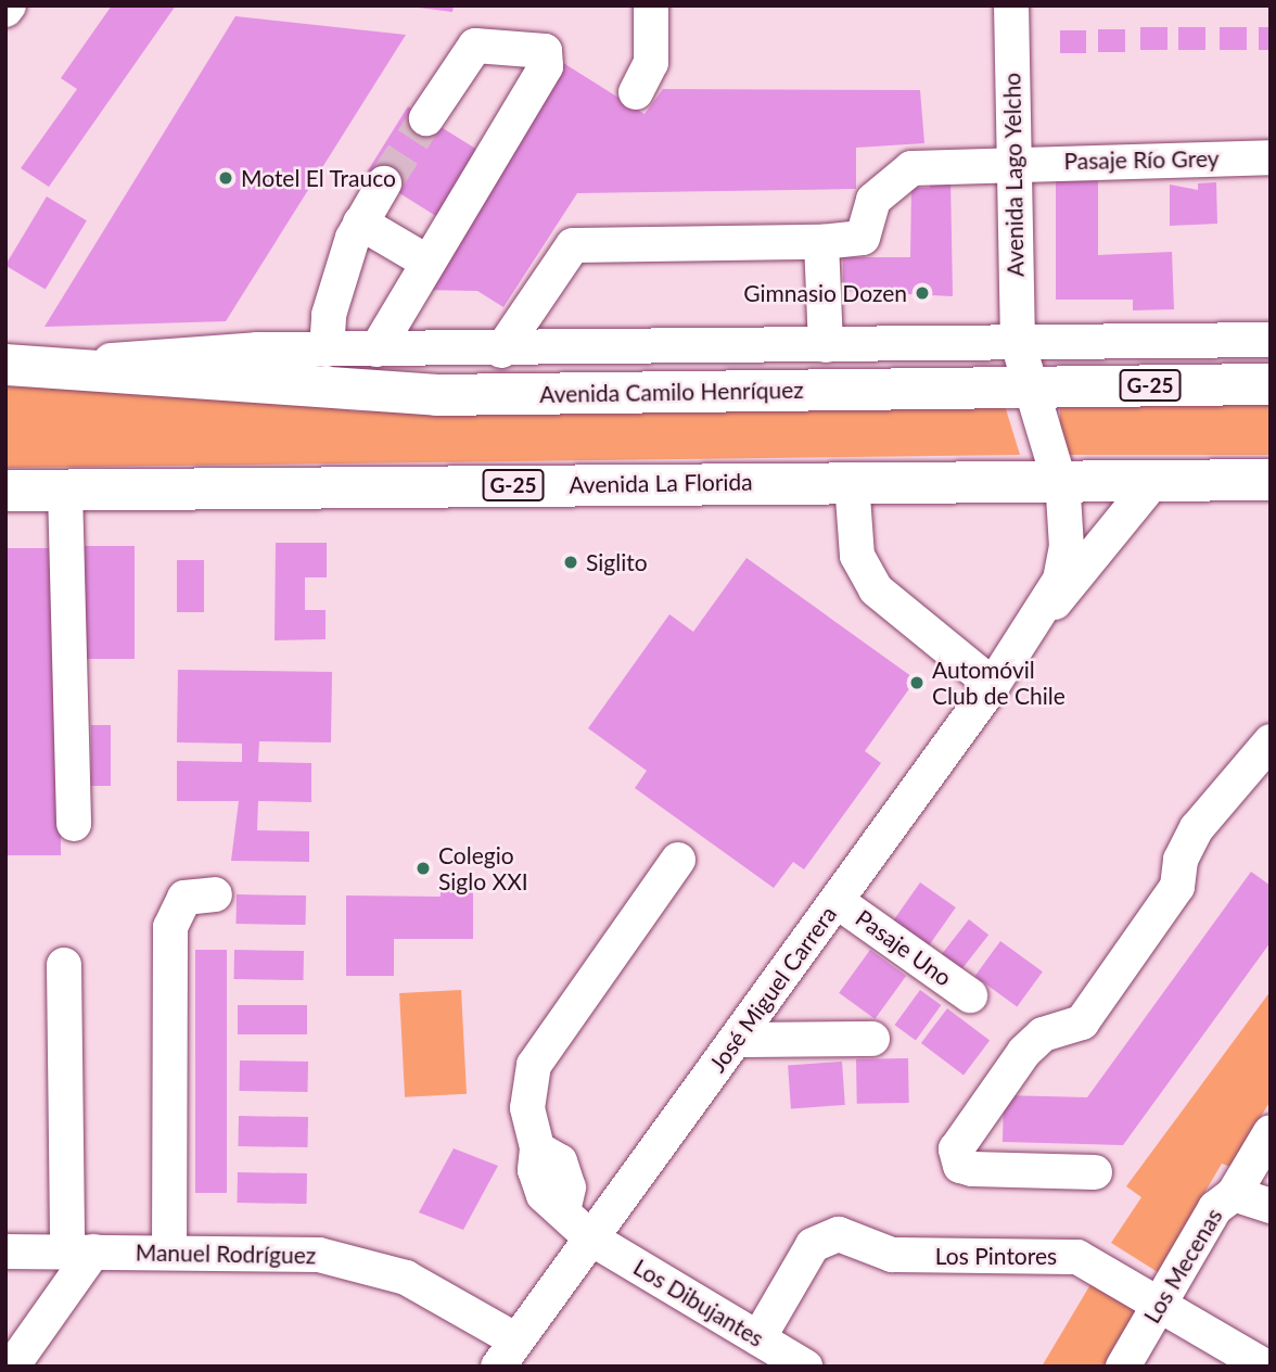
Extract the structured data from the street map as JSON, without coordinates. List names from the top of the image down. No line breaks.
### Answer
{"streets":{"main road":["G-25","Avenida Camilo Henríquez","Avenida La Florida"],"street":["Pasaje Río Grey","Avenida Lago Yelcho","Pasaje Uno","José Miguel Carrera","Manuel Rodríguez","Los Pintores","Los Mecenas","Los Dibujantes"]},"crossings":[["Pasaje Río Grey","Avenida Lago Yelcho"],["Avenida Lago Yelcho","Avenida Camilo Henríquez"],["Avenida Lago Yelcho","José Miguel Carrera"],["Avenida Camilo Henríquez","José Miguel Carrera"],["Avenida La Florida","José Miguel Carrera"],["Pasaje Uno","José Miguel Carrera"],["José Miguel Carrera","Manuel Rodríguez"],["José Miguel Carrera","Los Dibujantes"],["Los Pintores","Los Mecenas"],["Los Pintores","Los Dibujantes"]],"places":["Motel El Trauco","Gimnasio Dozen","Siglito","Automóvil Club de Chile","Colegio Siglo XXI"]}
